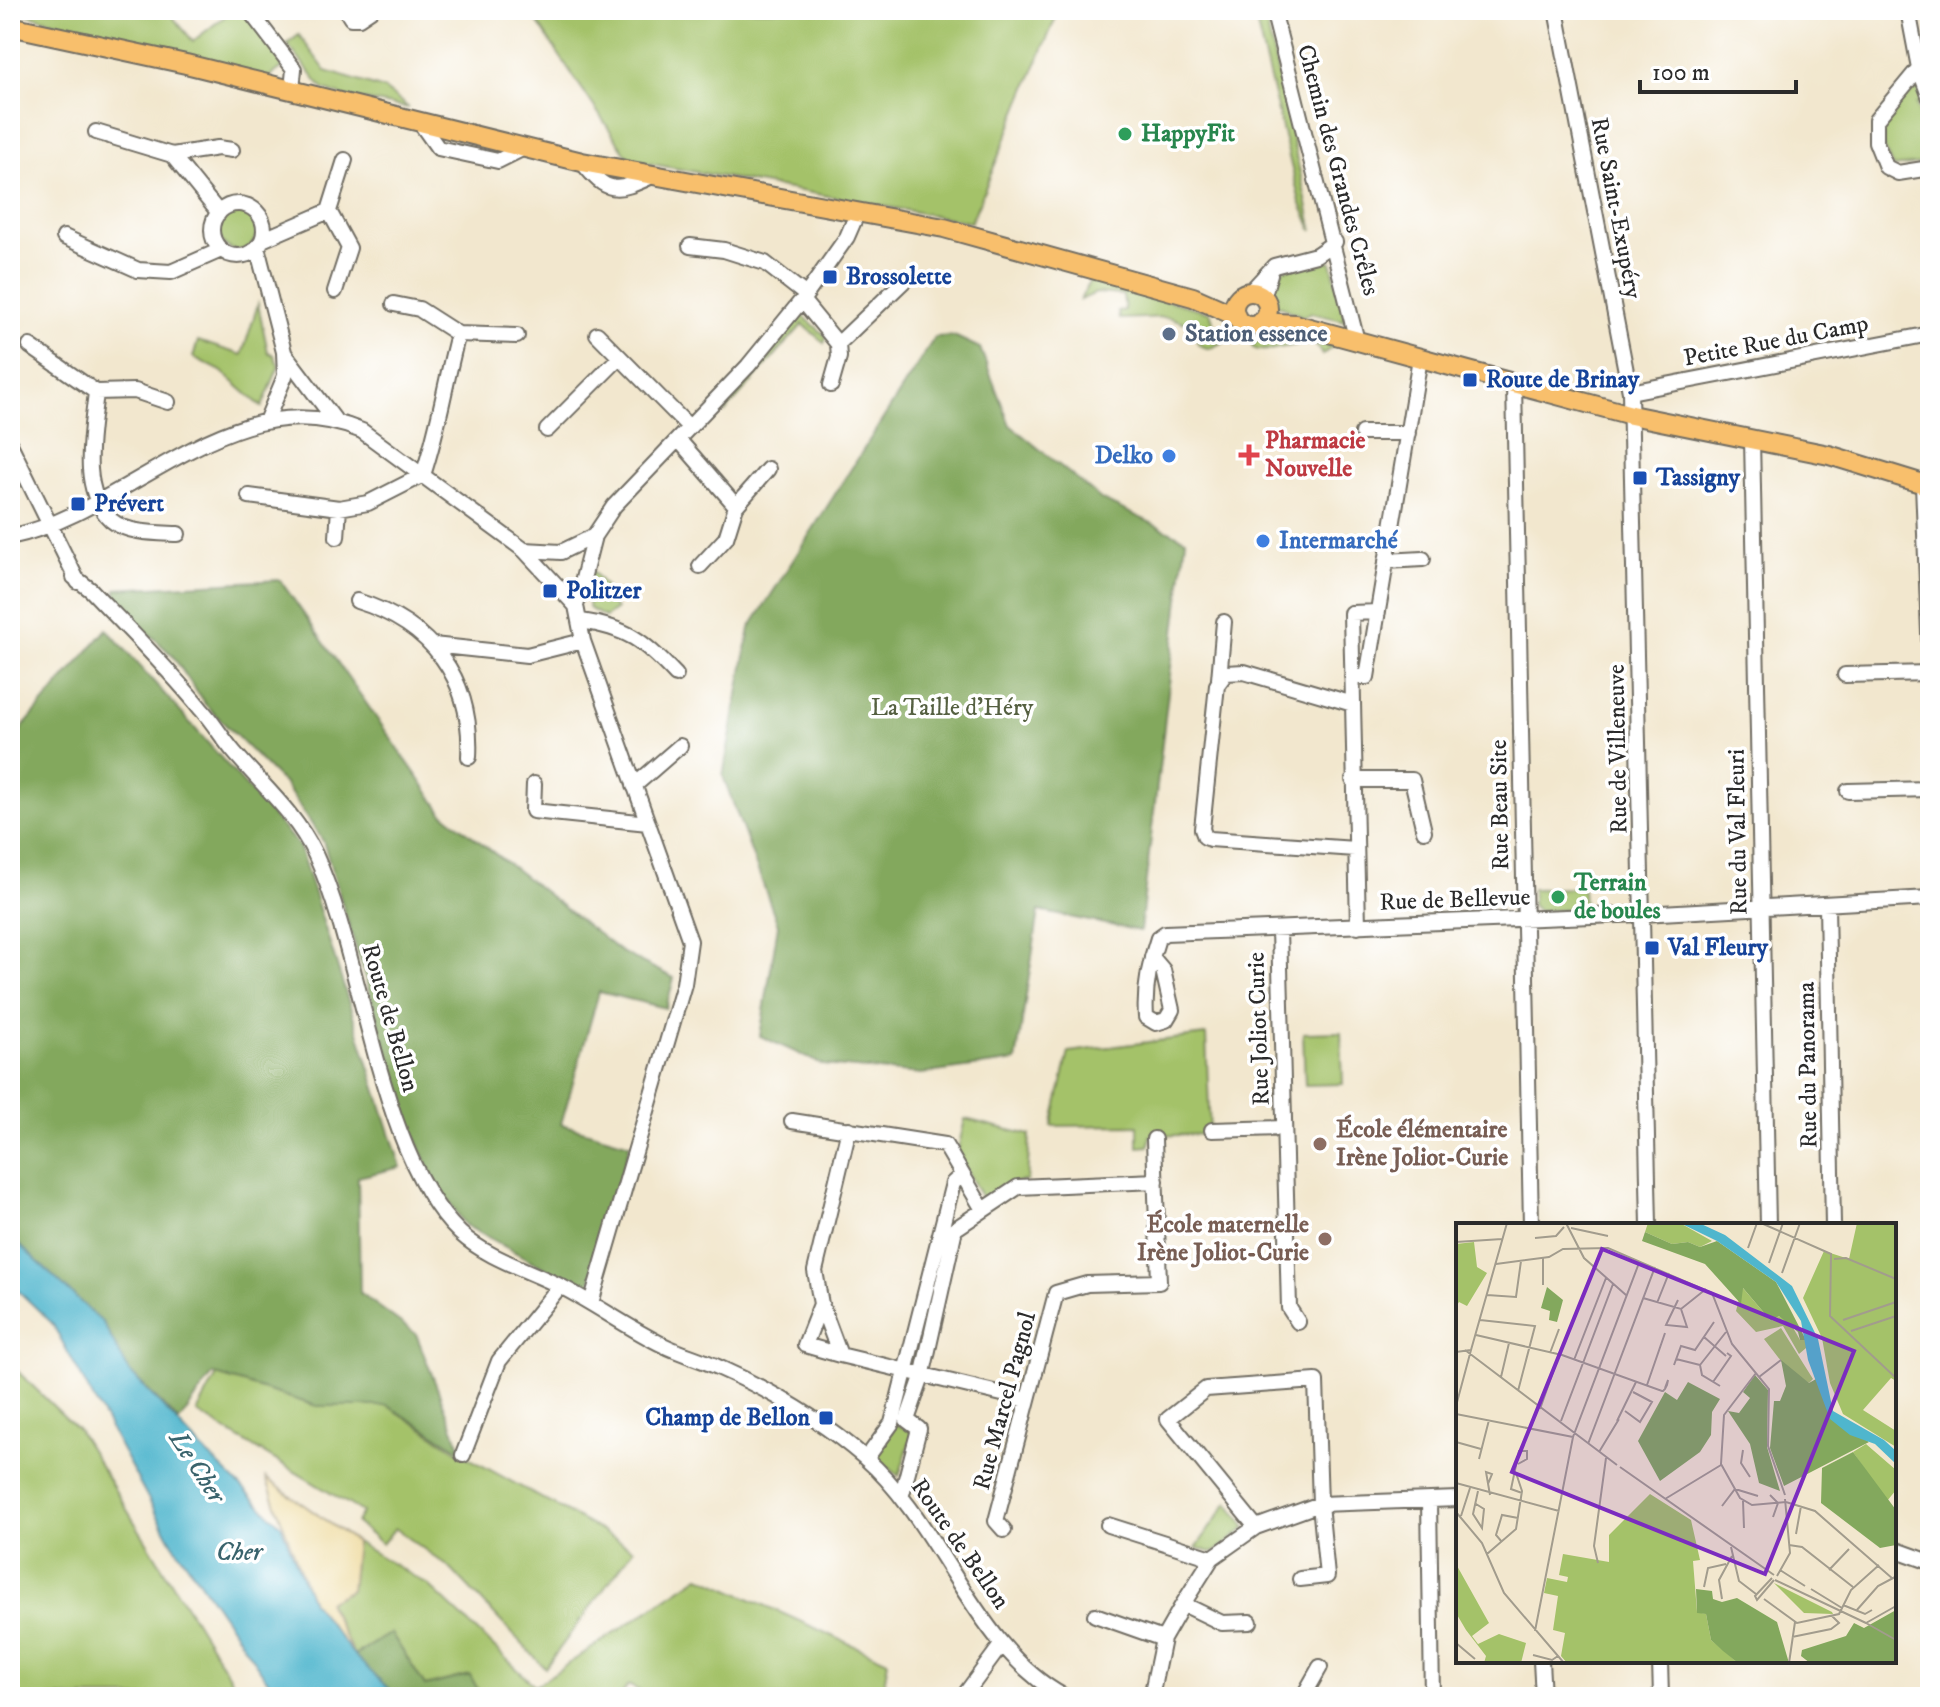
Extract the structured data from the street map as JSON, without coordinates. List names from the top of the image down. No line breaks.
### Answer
{"streets":{"street":["Chemin des Grandes Crêles","Rue Saint-Exupéry","Petite Rue du Camp","Rue de Villeneuve","Rue Beau Site","Rue du Val Fleuri","Rue de Bellevue","Route de Bellon","Rue Joliot Curie","Rue du Panorama","Rue Marcel Pagnol"]},"crossings":[["Rue Saint-Exupéry","Petite Rue du Camp"],["Rue Saint-Exupéry","Rue de Villeneuve"],["Rue de Villeneuve","Rue de Bellevue"],["Rue Beau Site","Rue de Bellevue"],["Rue du Val Fleuri","Rue de Bellevue"],["Rue de Bellevue","Rue Joliot Curie"],["Rue de Bellevue","Rue du Panorama"]],"water":["Le Cher","Cher"],"parks":["La Taille d'Héry"],"places":{"other":["HappyFit","Station essence","Delko","Intermarché","Terrain de boules","École élémentaire Irène Joliot-Curie","École maternelle Irène Joliot-Curie"],"transit":["Brossolette","Route de Brinay","Tassigny","Prévert","Politzer","Val Fleury","Champ de Bellon"],"health":["Pharmacie Nouvelle"]},"scale_bar":"100 m"}
